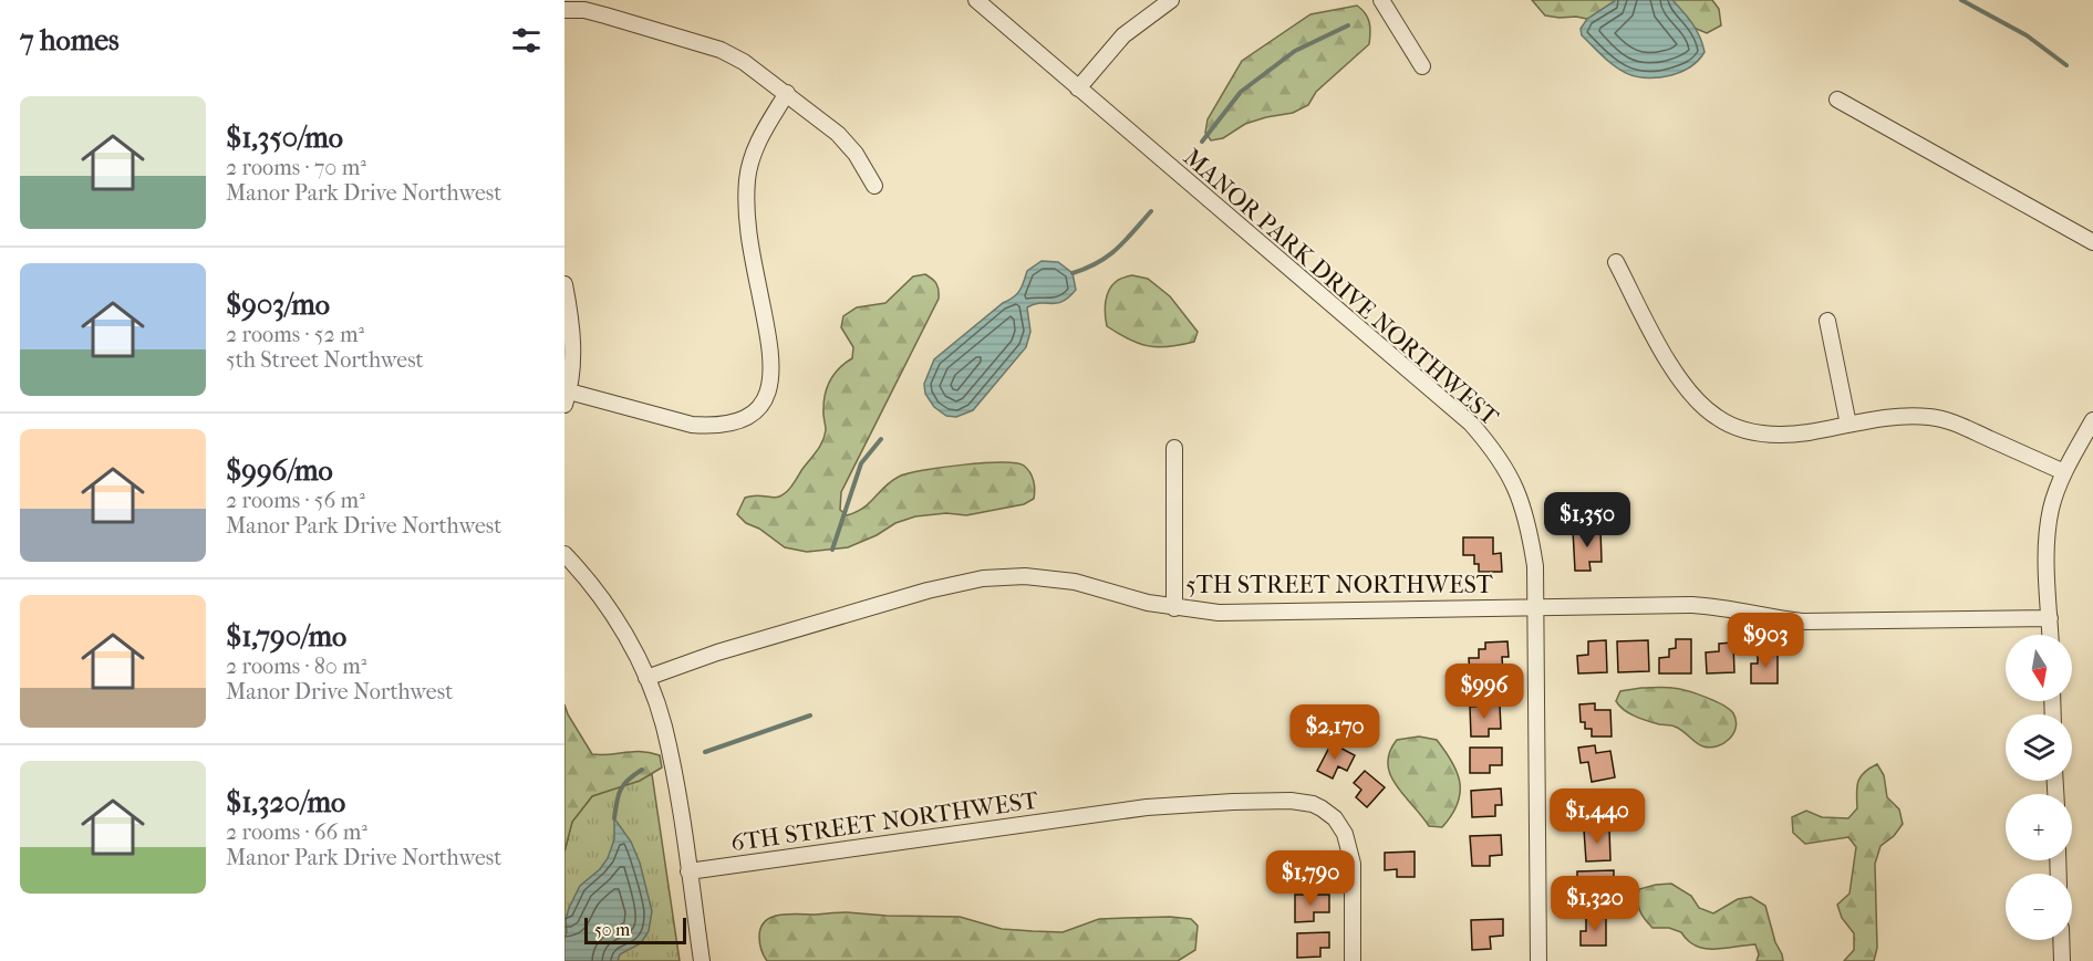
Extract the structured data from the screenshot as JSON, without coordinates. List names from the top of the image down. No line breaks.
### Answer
{"streets":{"street":["MANOR PARK DRIVE NORTHWEST","5TH STREET NORTHWEST","6TH STREET NORTHWEST"]},"crossings":[["MANOR PARK DRIVE NORTHWEST","5TH STREET NORTHWEST"]],"scale_bar":"50 m","north":"bottom","page":{"heading":"7 homes","list":[{"name":"$1,350/mo","note":"2 rooms · 70 m² · Manor Park Drive Northwest"},{"name":"$903/mo","note":"2 rooms · 52 m² · 5th Street Northwest"},{"name":"$996/mo","note":"2 rooms · 56 m² · Manor Park Drive Northwest"},{"name":"$1,790/mo","note":"2 rooms · 80 m² · Manor Drive Northwest"},{"name":"$1,320/mo","note":"2 rooms · 66 m² · Manor Park Drive Northwest"}],"price":["$1,350","$903","$996","$2,170","$1,440","$1,790","$1,320"],"map_buttons":["+","−"],"scale":"50 m"}}
